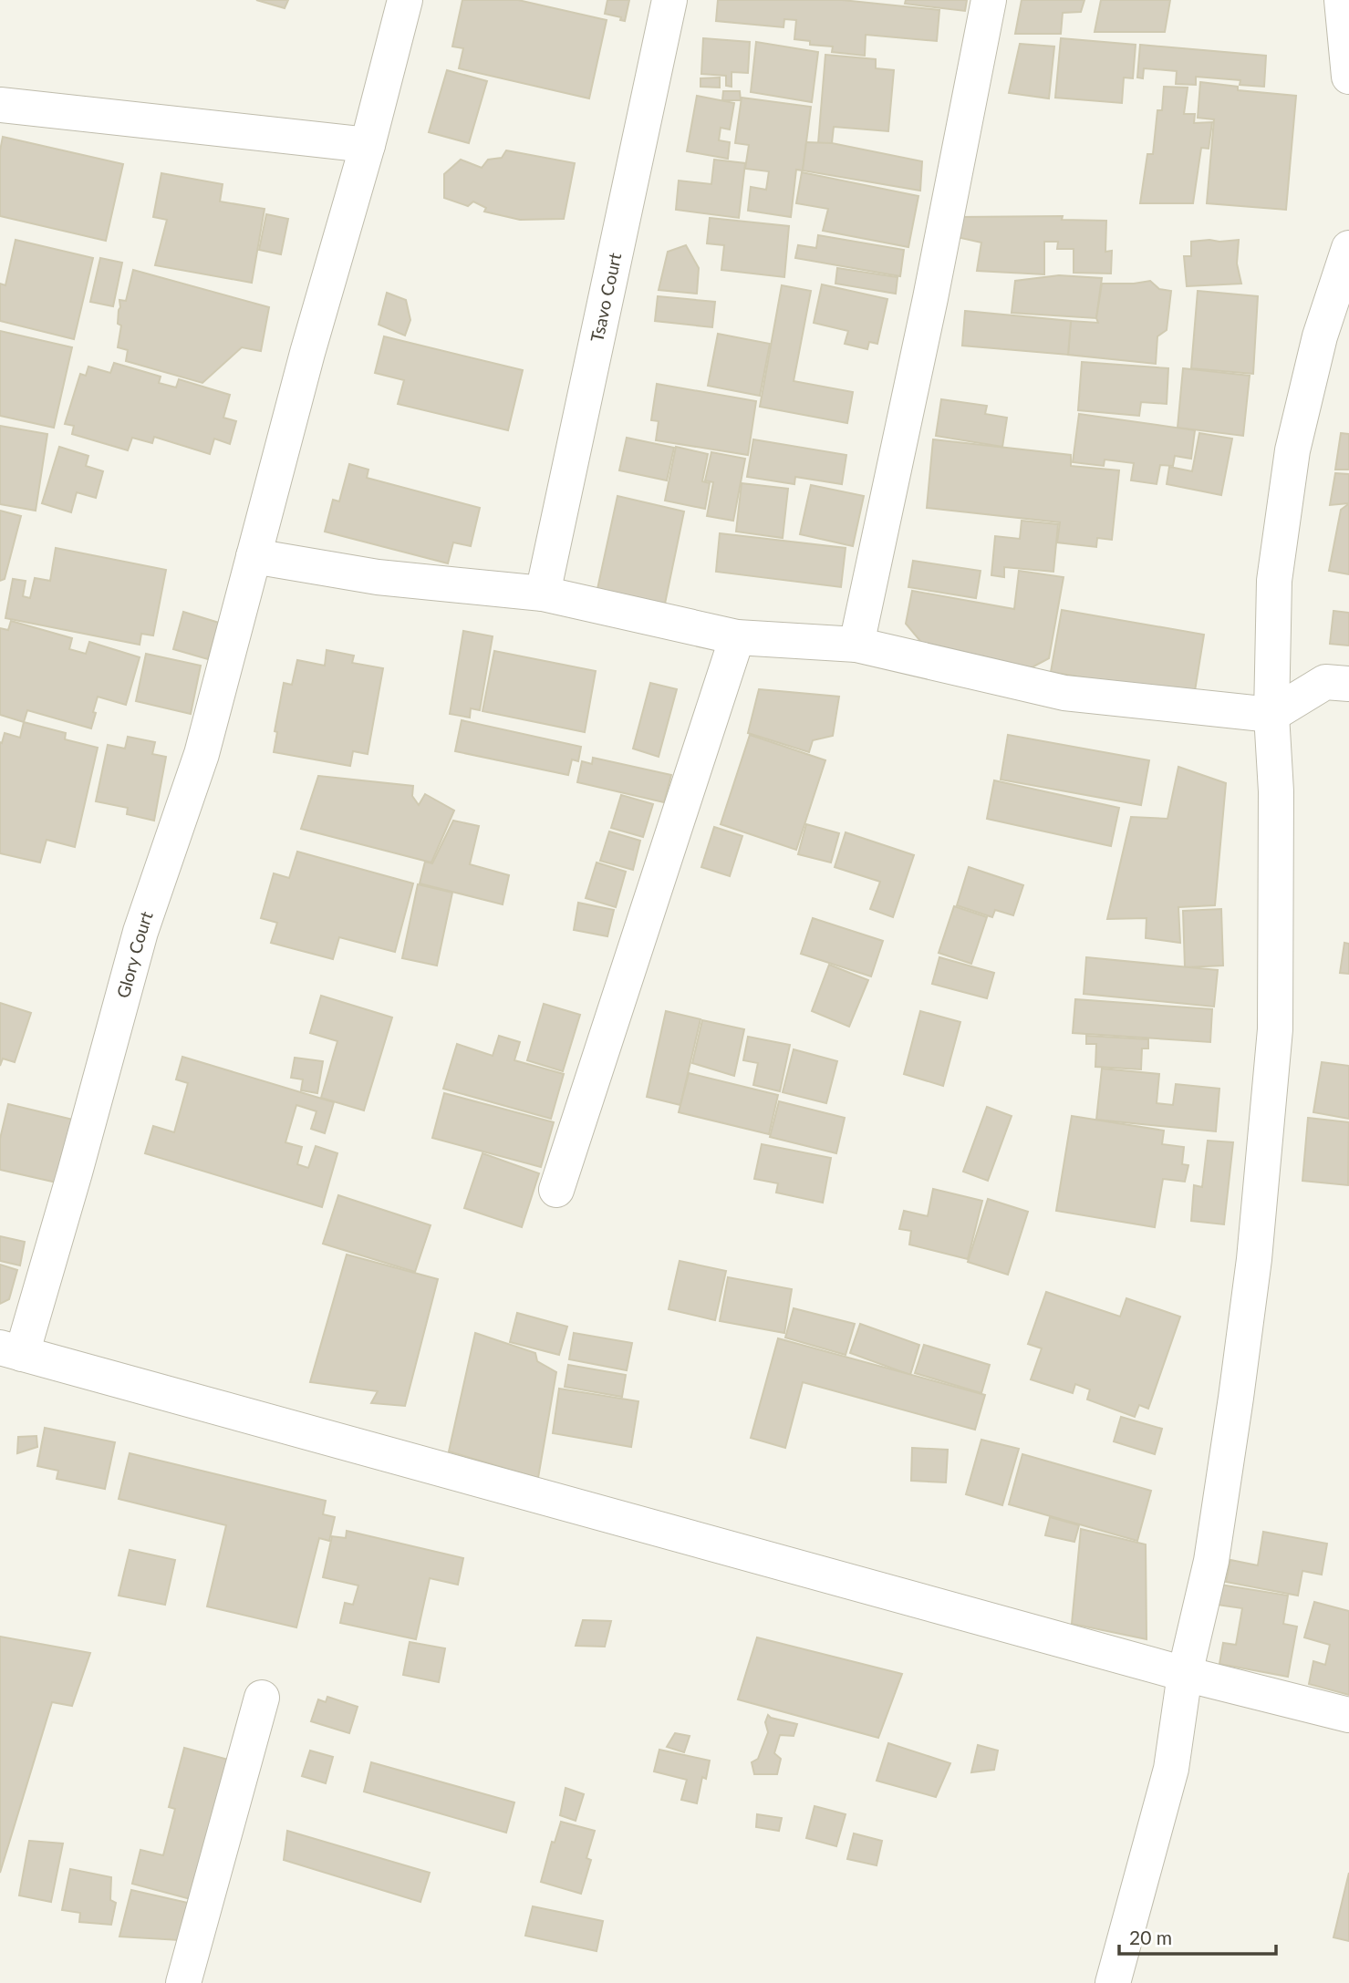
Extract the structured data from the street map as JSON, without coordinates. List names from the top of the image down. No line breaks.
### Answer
{"streets":{"street":["Tsavo Court","Glory Court"]},"scale_bar":"20 m"}
